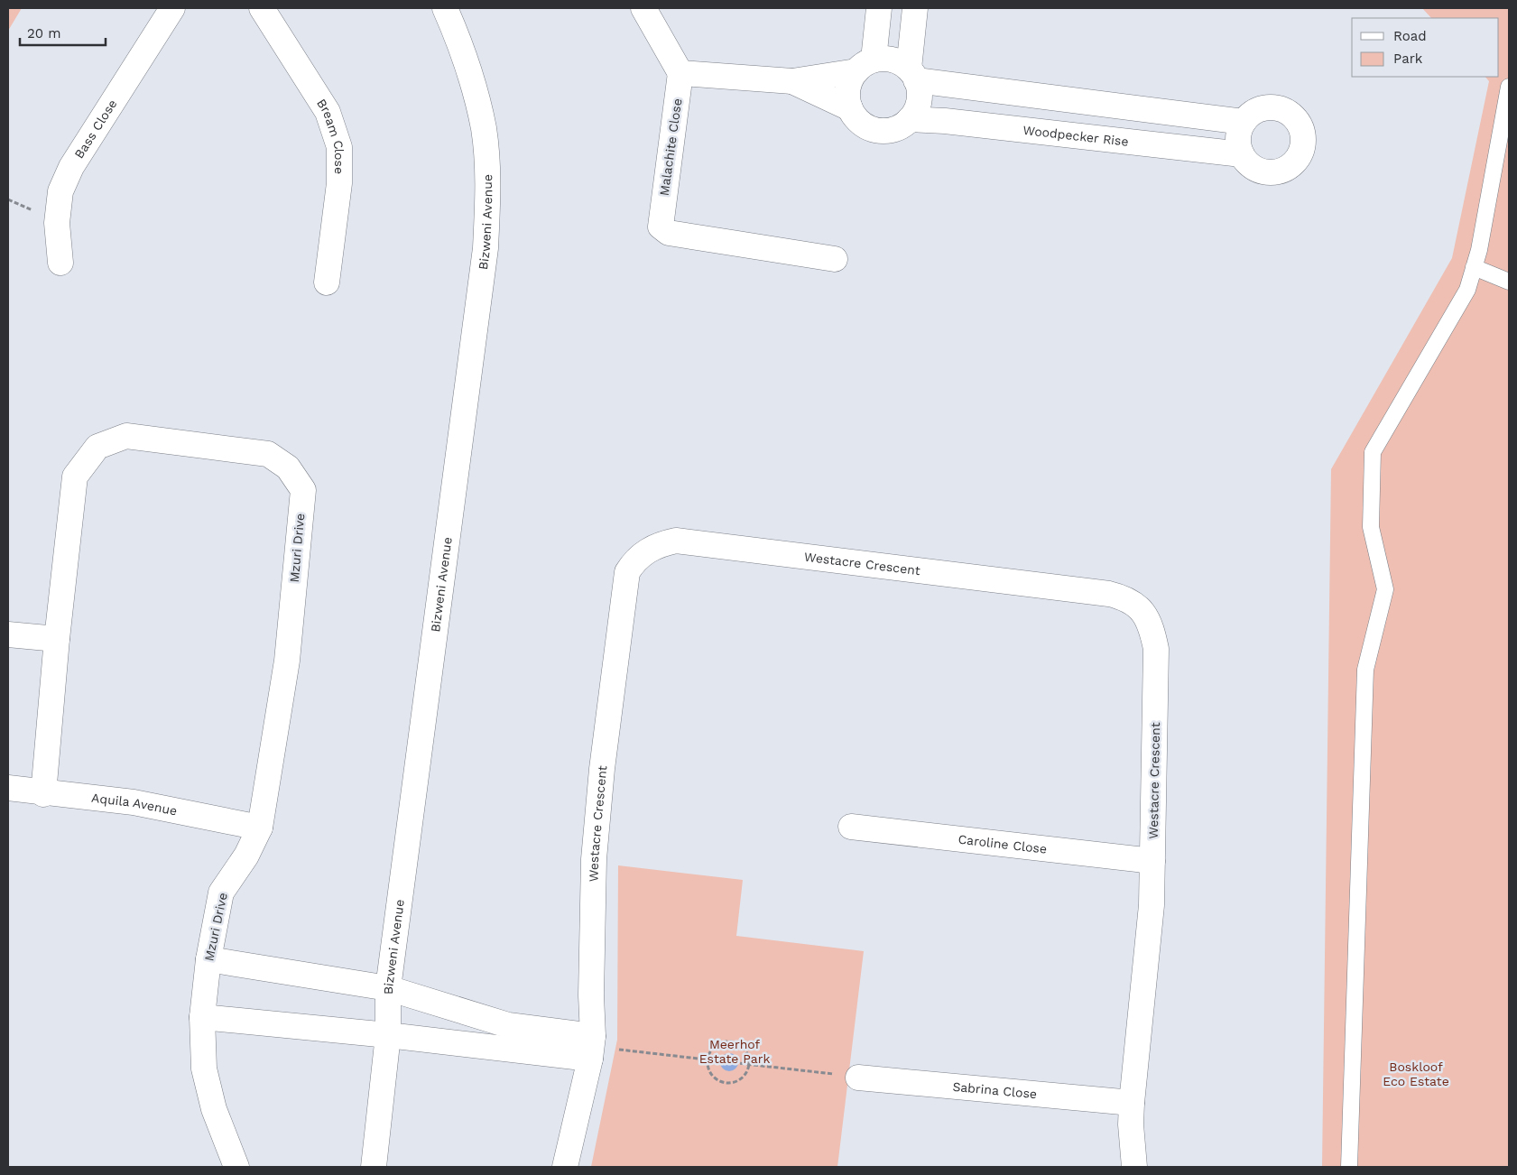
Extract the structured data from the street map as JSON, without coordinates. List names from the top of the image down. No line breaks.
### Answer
{"streets":{"street":["Bass Close","Woodpecker Rise","Bream Close","Malachite Close","Bizweni Avenue","Mzuri Drive","Westacre Crescent","Aquila Avenue","Caroline Close","Sabrina Close"]},"crossings":[["Mzuri Drive","Aquila Avenue"],["Westacre Crescent","Caroline Close"],["Westacre Crescent","Sabrina Close"]],"parks":["Meerhof Estate Park","Boskloof Eco Estate"],"legend":["Road","Park"],"scale_bar":"20 m"}
